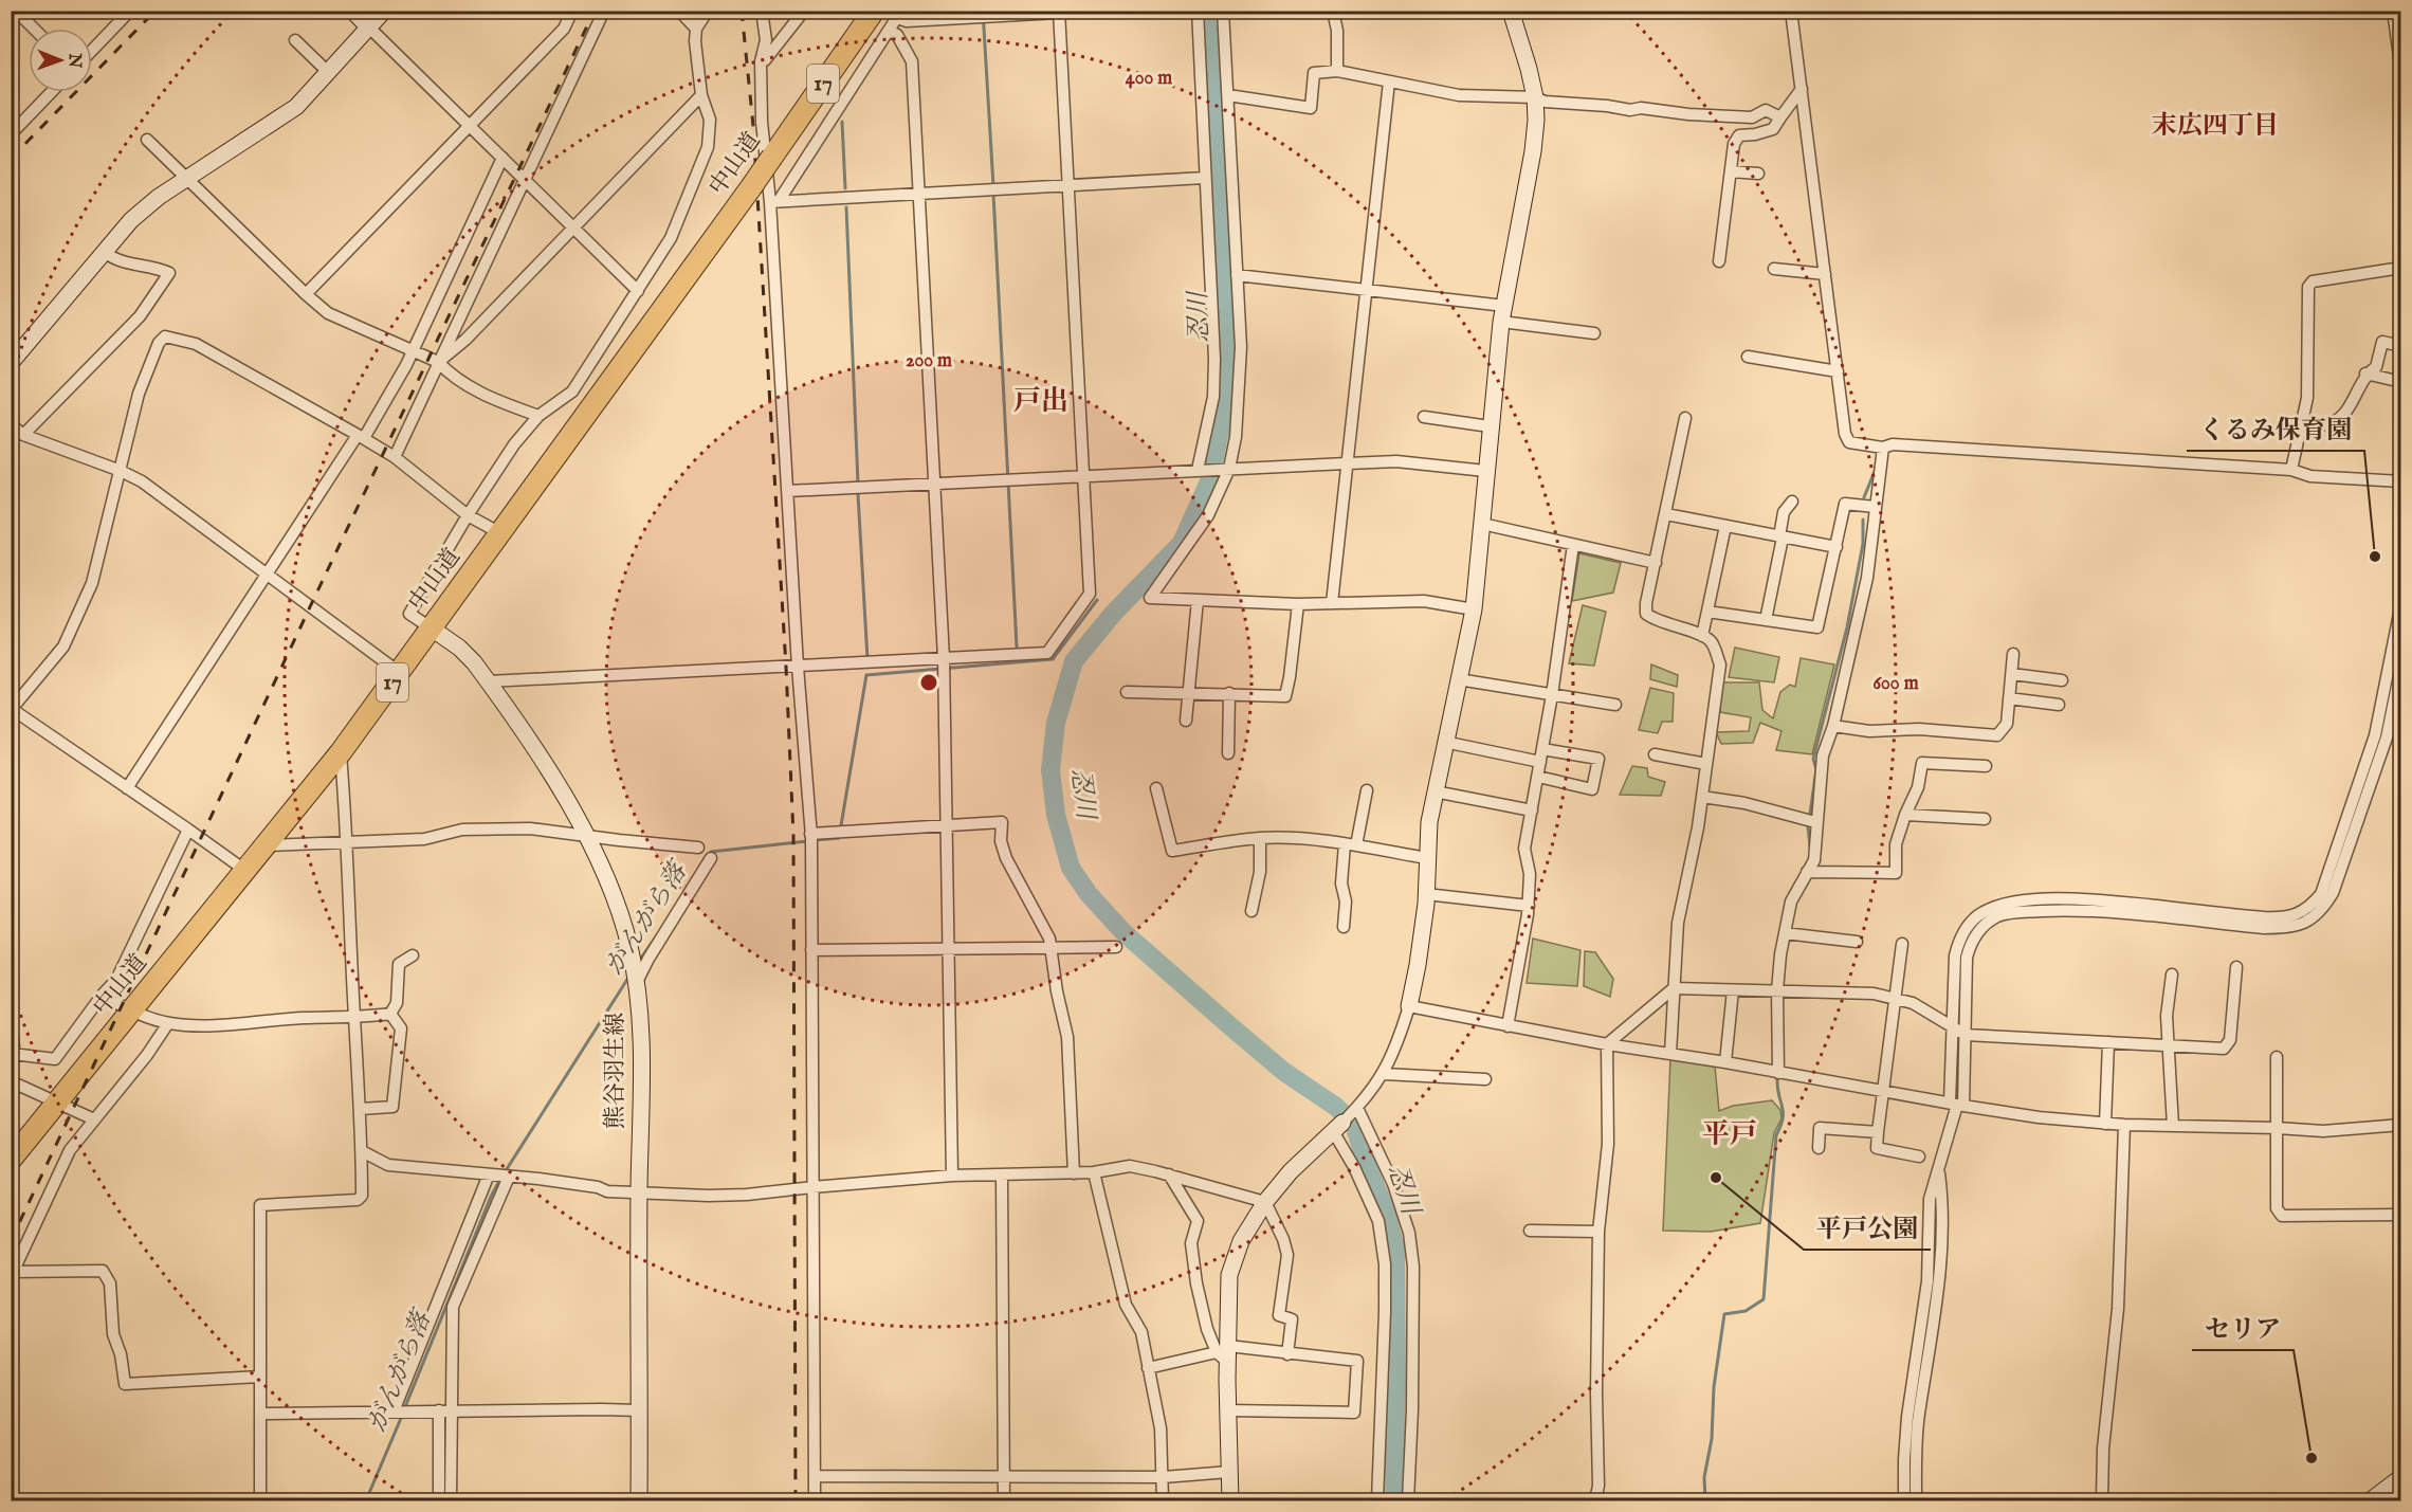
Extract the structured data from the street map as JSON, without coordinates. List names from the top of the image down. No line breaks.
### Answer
{"streets":{"highway":["17","中山道"],"street":["熊谷羽生線"]},"crossings":[["中山道","熊谷羽生線"]],"districts":["末広四丁目","戸出","平戸"],"water":["忍川","がんがら落"],"places":["くるみ保育園","平戸公園","セリア"],"north":"right","rings":["400 m","200 m","600 m"]}
